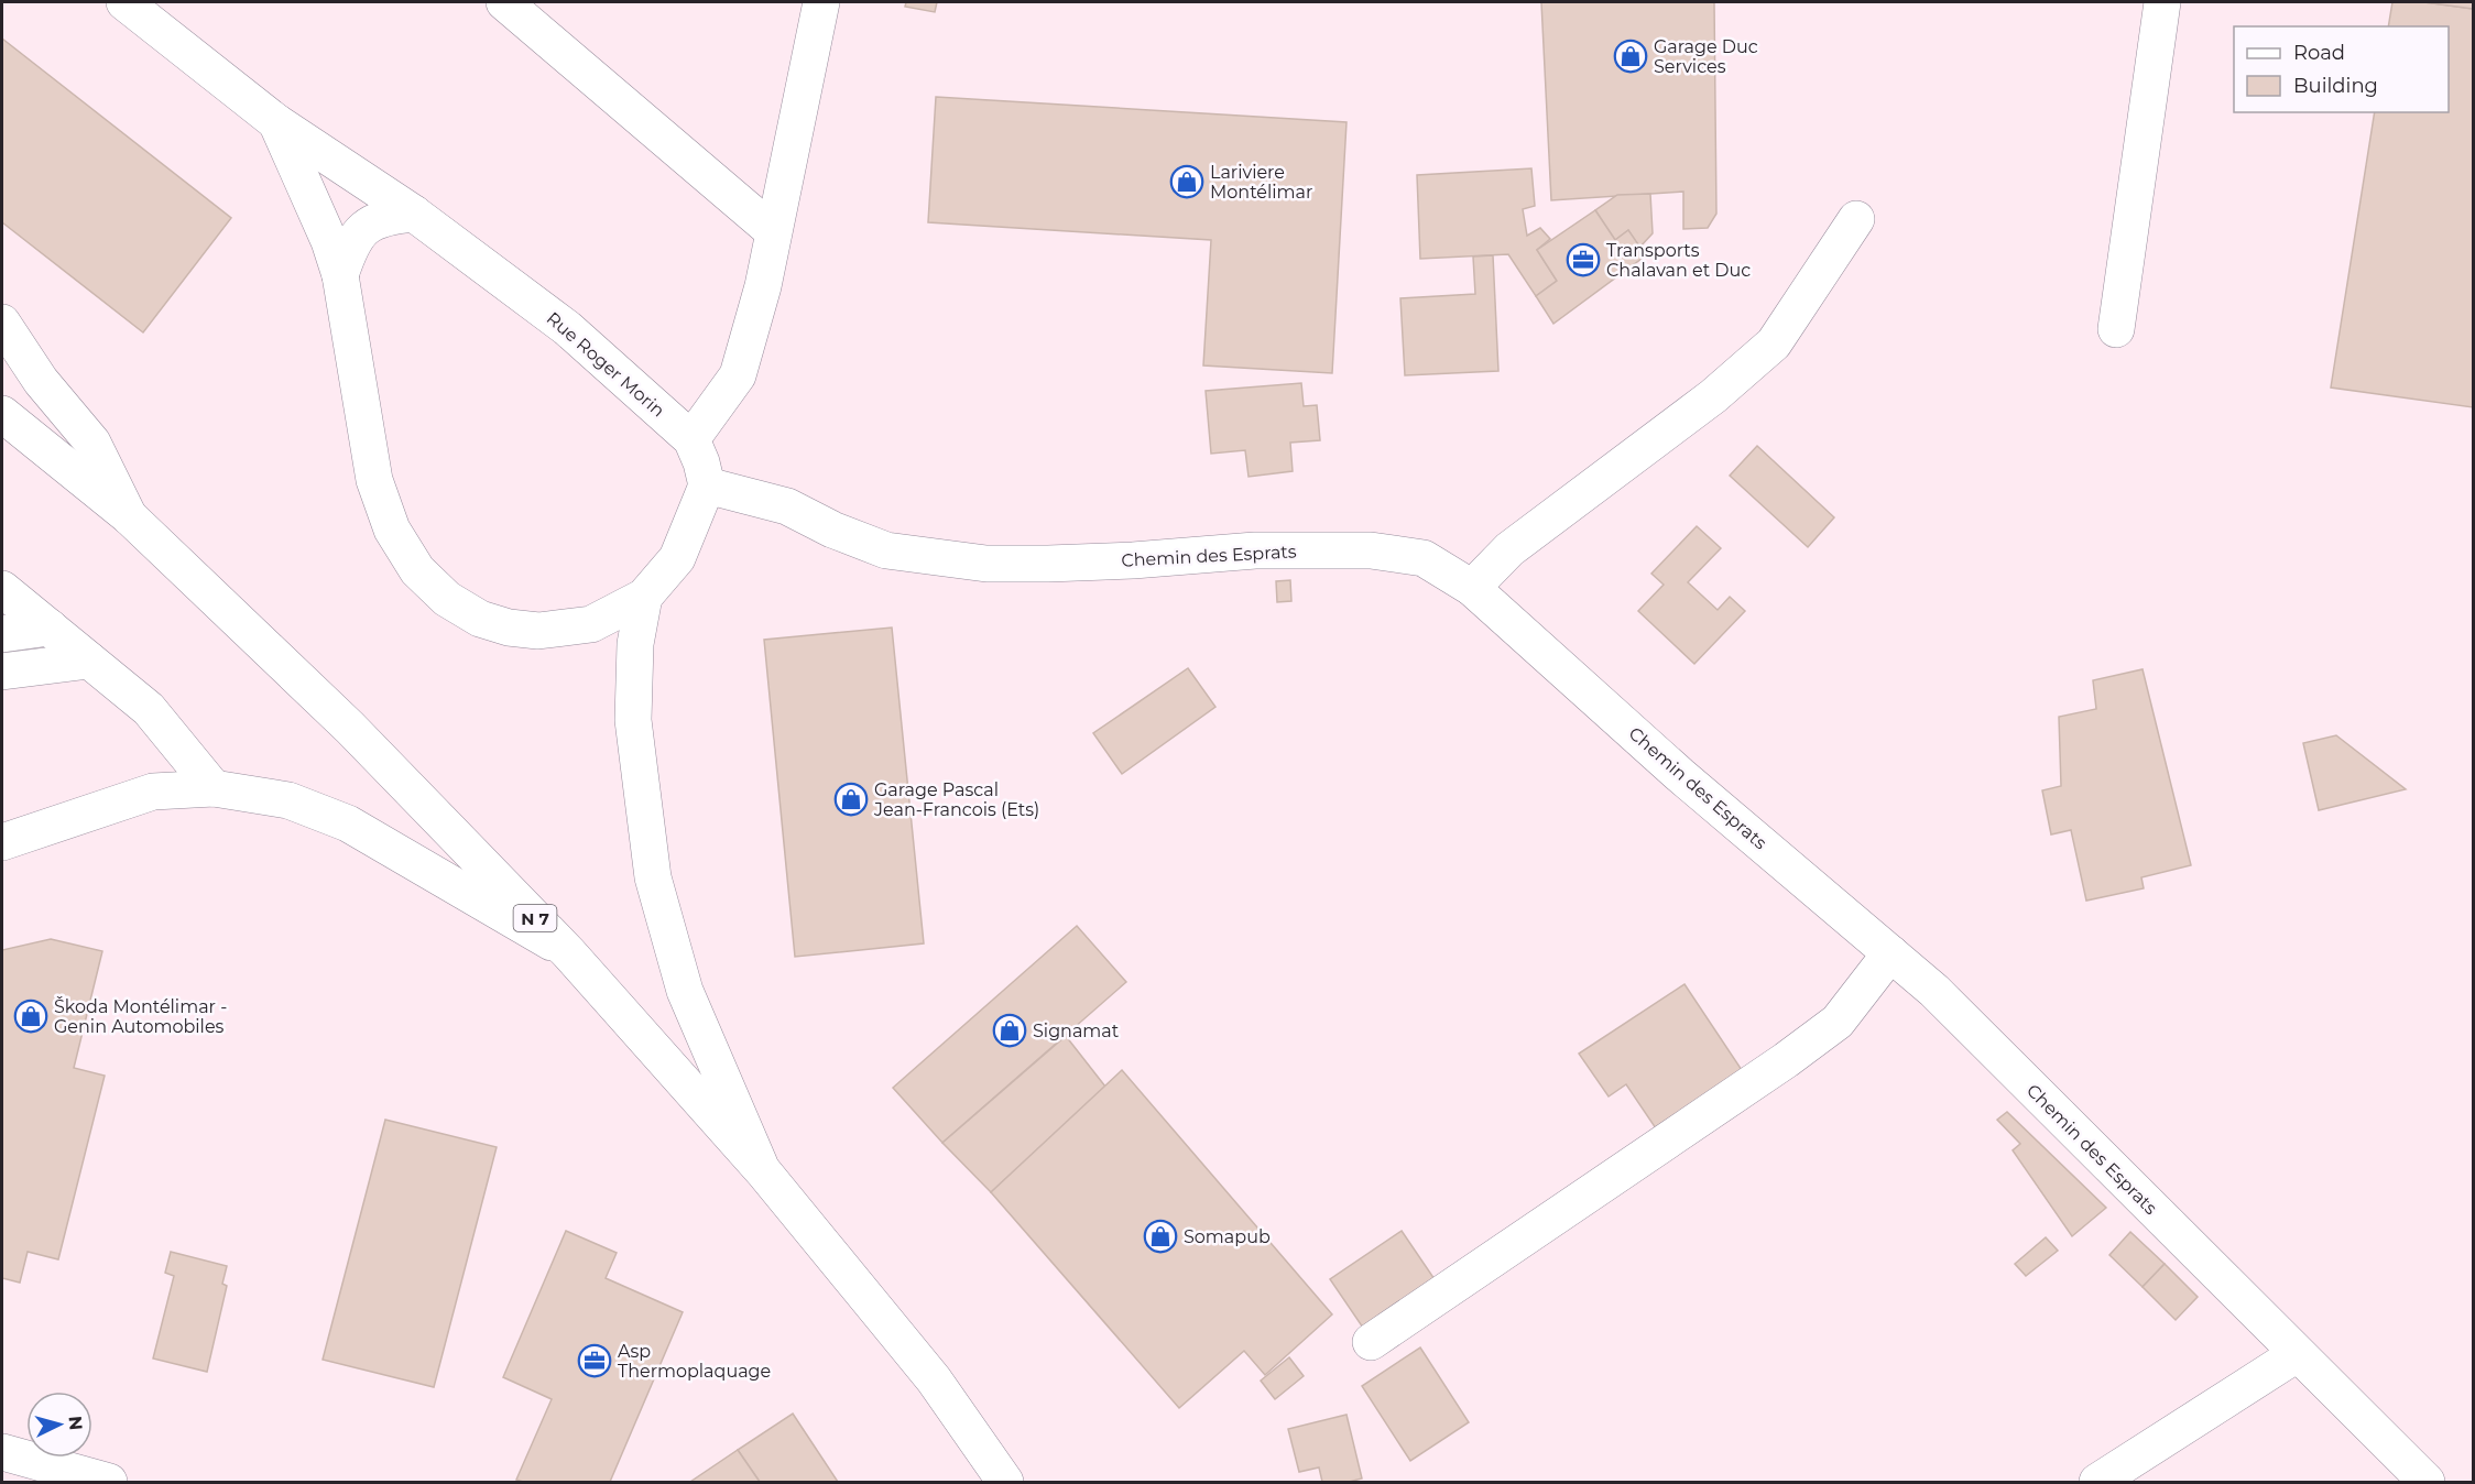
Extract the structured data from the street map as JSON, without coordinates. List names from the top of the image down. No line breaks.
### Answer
{"streets":{"street":["Rue Roger Morin","Chemin des Esprats","N 7"]},"crossings":[["Rue Roger Morin","Chemin des Esprats"]],"places":{"shop":["Garage Duc Services","Lariviere Montélimar","Garage Pascal Jean-Francois (Ets)","Škoda Montélimar - Genin Automobiles","Signamat","Somapub"],"office":["Transports Chalavan et Duc","Asp Thermoplaquage"]},"legend":["Road","Building"],"north":"right"}
